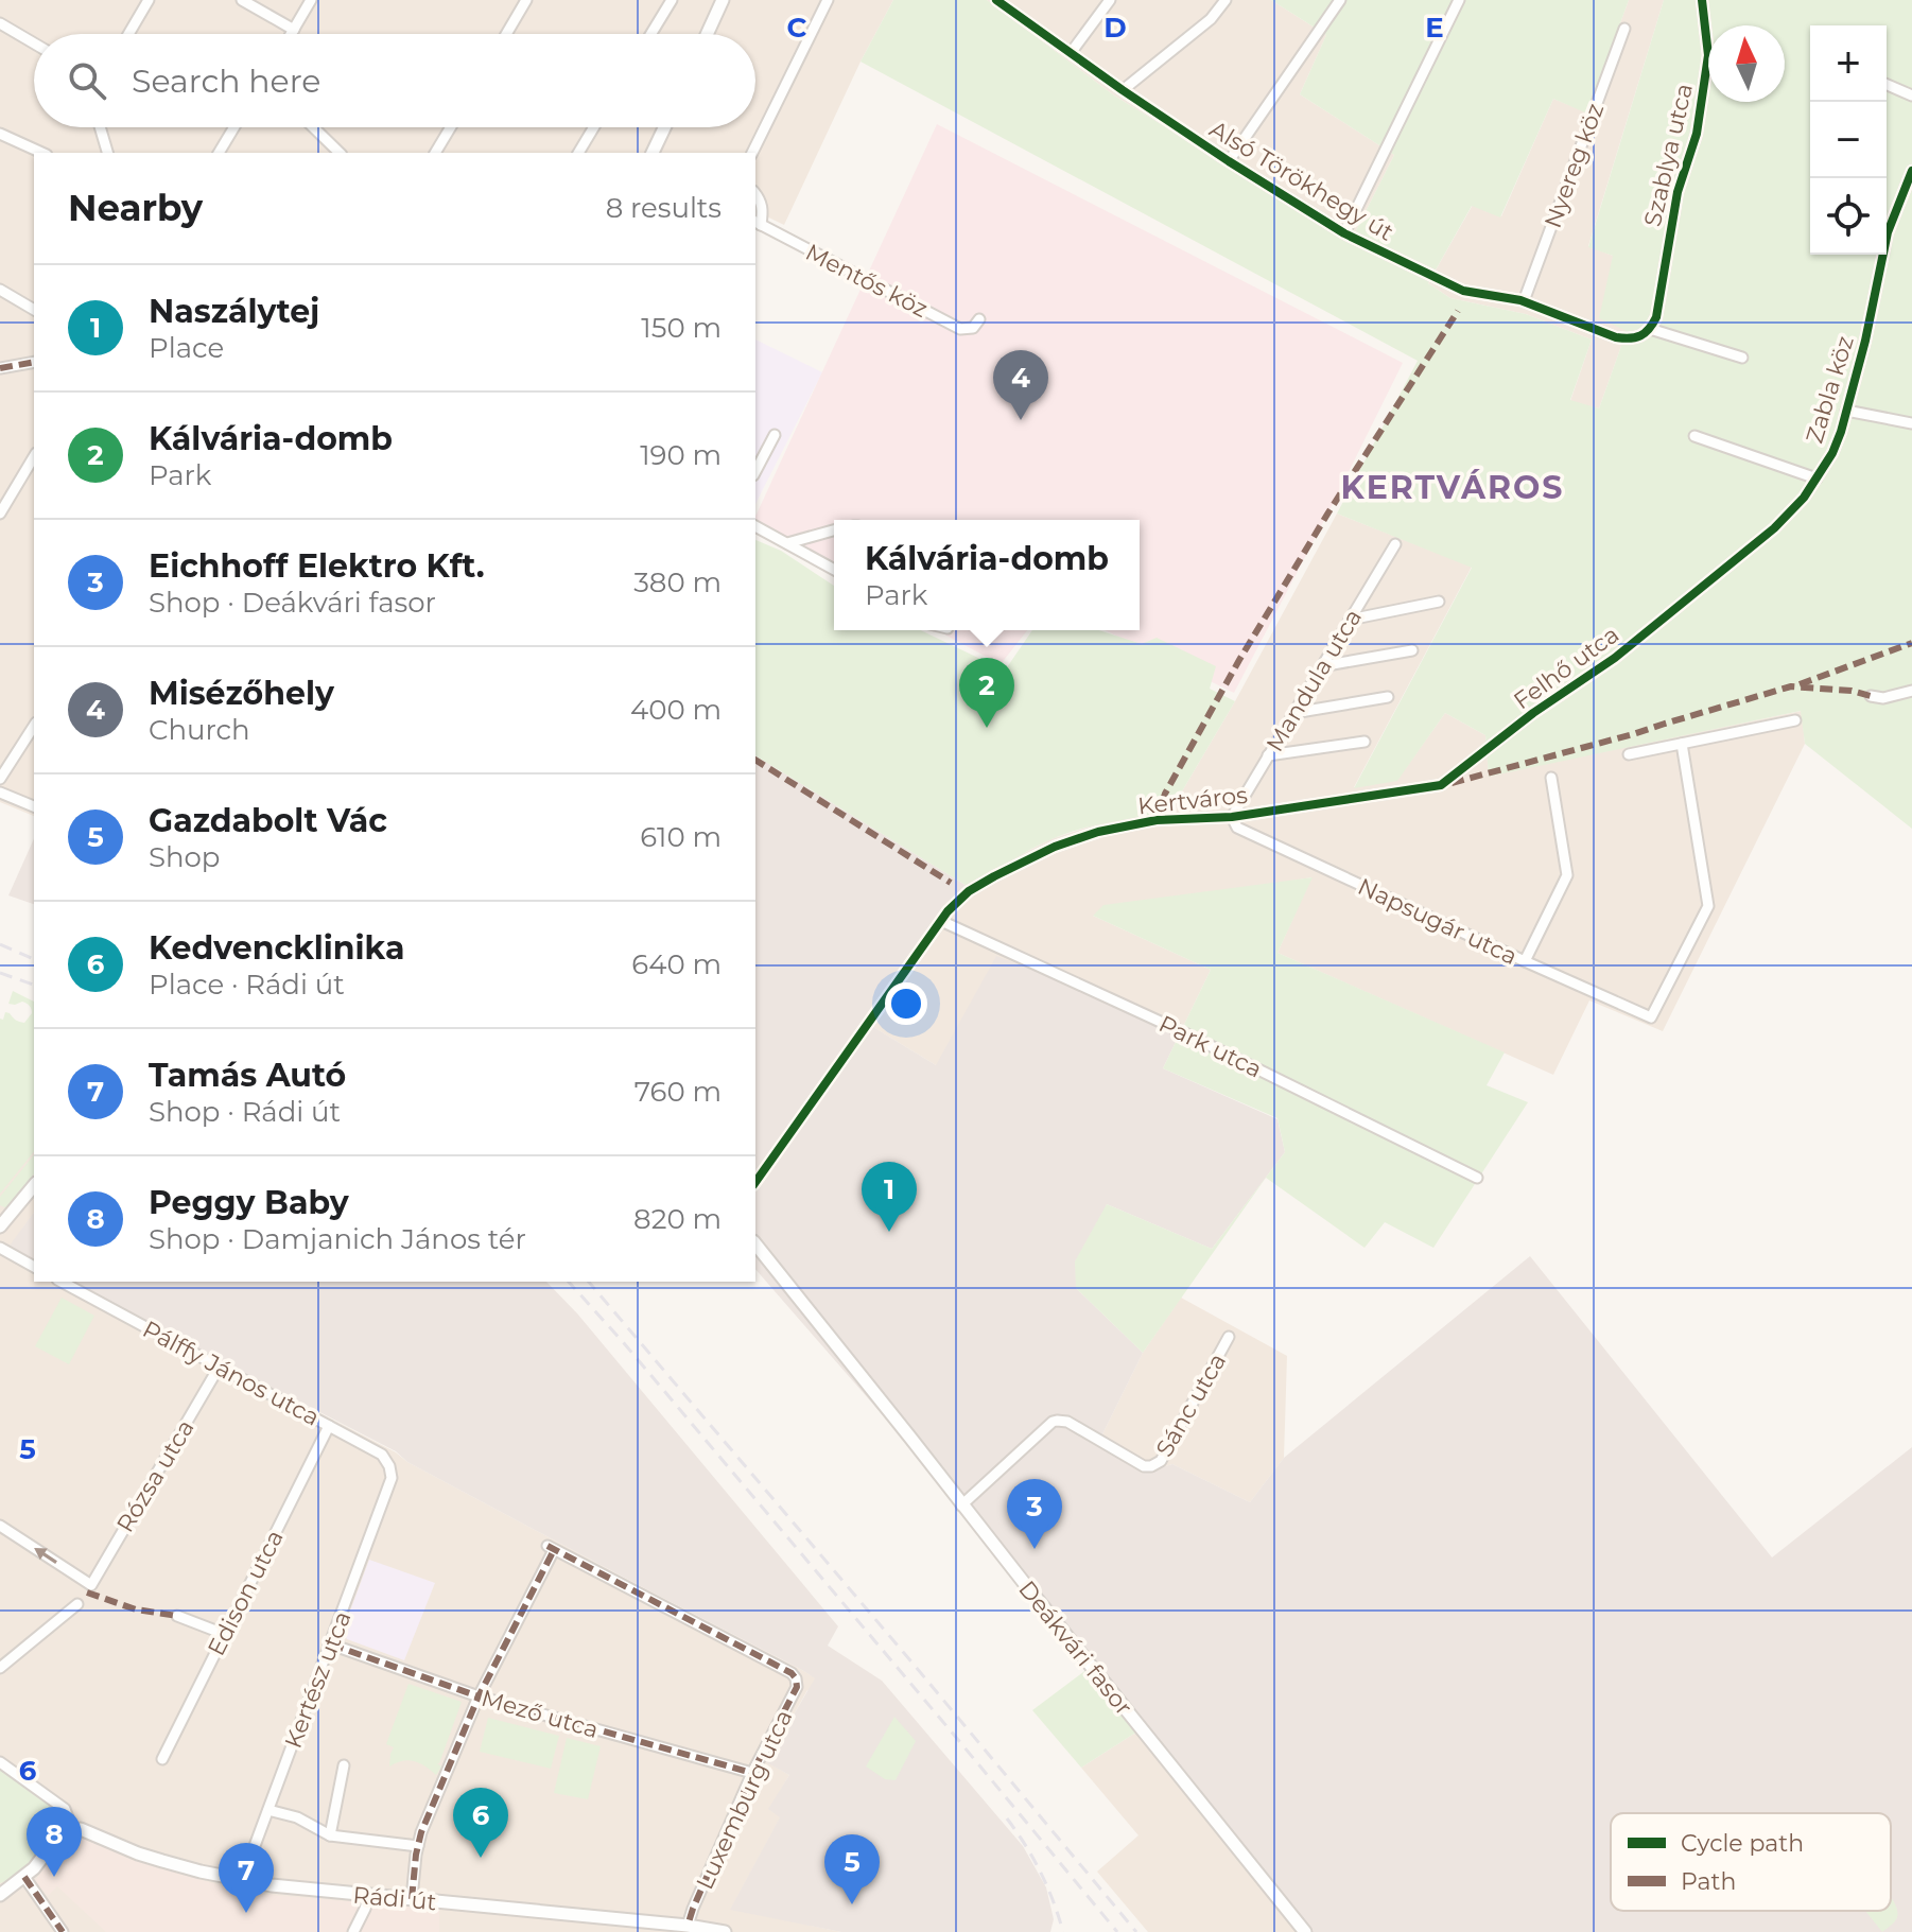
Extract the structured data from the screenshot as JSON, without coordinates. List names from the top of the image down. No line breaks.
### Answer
{"streets":{"street":["Szablya utca","Nyereg köz","Alsó Törökhegy út","Mentős köz","Zabla köz","Felhő utca","Mandula utca","Kertváros","Napsugár utca","Park utca","Pálffy János utca","Sánc utca","Rózsa utca","Edison utca","Deákvári fasor","Kertész utca","Mező utca","Luxemburg utca","Rádi út"]},"crossings":[["Szablya utca","Alsó Törökhegy út"],["Nyereg köz","Alsó Törökhegy út"],["Zabla köz","Felhő utca"],["Felhő utca","Kertváros"],["Mandula utca","Kertváros"],["Mandula utca","Napsugár utca"],["Kertváros","Napsugár utca"],["Kertváros","Park utca"],["Pálffy János utca","Rózsa utca"],["Pálffy János utca","Edison utca"],["Pálffy János utca","Kertész utca"],["Sánc utca","Deákvári fasor"],["Kertész utca","Mező utca"],["Kertész utca","Rádi út"],["Mező utca","Luxemburg utca"],["Luxemburg utca","Rádi út"]],"districts":["KERTVÁROS"],"legend":["Cycle path","Path"],"north":"top","page":{"map_buttons":["+","−"],"search":"Search here","heading":["Nearby","8 results"],"list":[{"mark":"1","name":"Naszálytej","note":"Place","value":"150 m"},{"mark":"2","name":"Kálvária-domb","note":"Park","value":"190 m"},{"mark":"3","name":"Eichhoff Elektro Kft.","note":"Shop · Deákvári fasor","value":"380 m"},{"mark":"4","name":"Misézőhely","note":"Church","value":"400 m"},{"mark":"5","name":"Gazdabolt Vác","note":"Shop","value":"610 m"},{"mark":"6","name":"Kedvencklinika","note":"Place · Rádi út","value":"640 m"},{"mark":"7","name":"Tamás Autó","note":"Shop · Rádi út","value":"760 m"},{"mark":"8","name":"Peggy Baby","note":"Shop · Damjanich János tér","value":"820 m"}],"pins":["4","2","1","3","6","8","5","7"],"popup":["Kálvária-domb","Park"]},"grid":{"columns":["C","D","E"],"rows":["5","6"]}}
